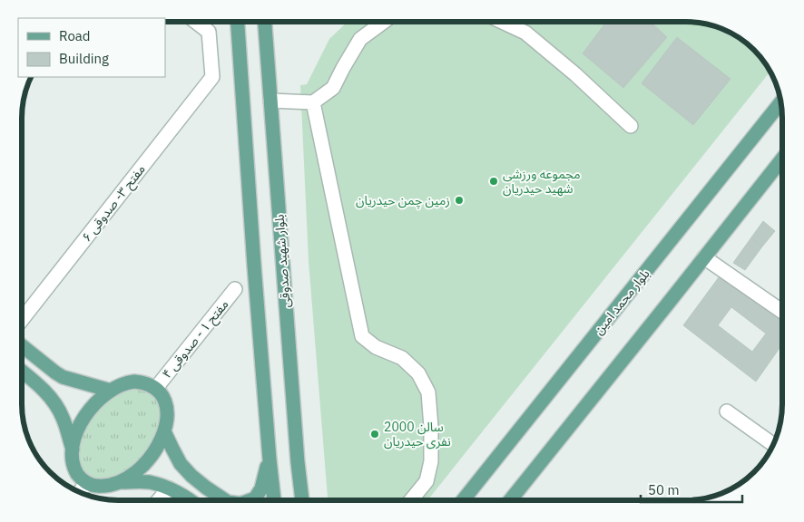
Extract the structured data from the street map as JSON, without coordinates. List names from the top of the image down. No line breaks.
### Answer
{"streets":{"main road":["بلوار شهید صدوقی","بلوار محمد امین"],"street":["مفتح ۳- صدوقی ۶","مفتح ۱ - صدوقی ۴"]},"places":["مجموعه ورزشی شهید حیدریان","زمین چمن حیدریان","سالن 2000 نفری حیدریان"],"legend":["Road","Building"],"scale_bar":"50 m"}
